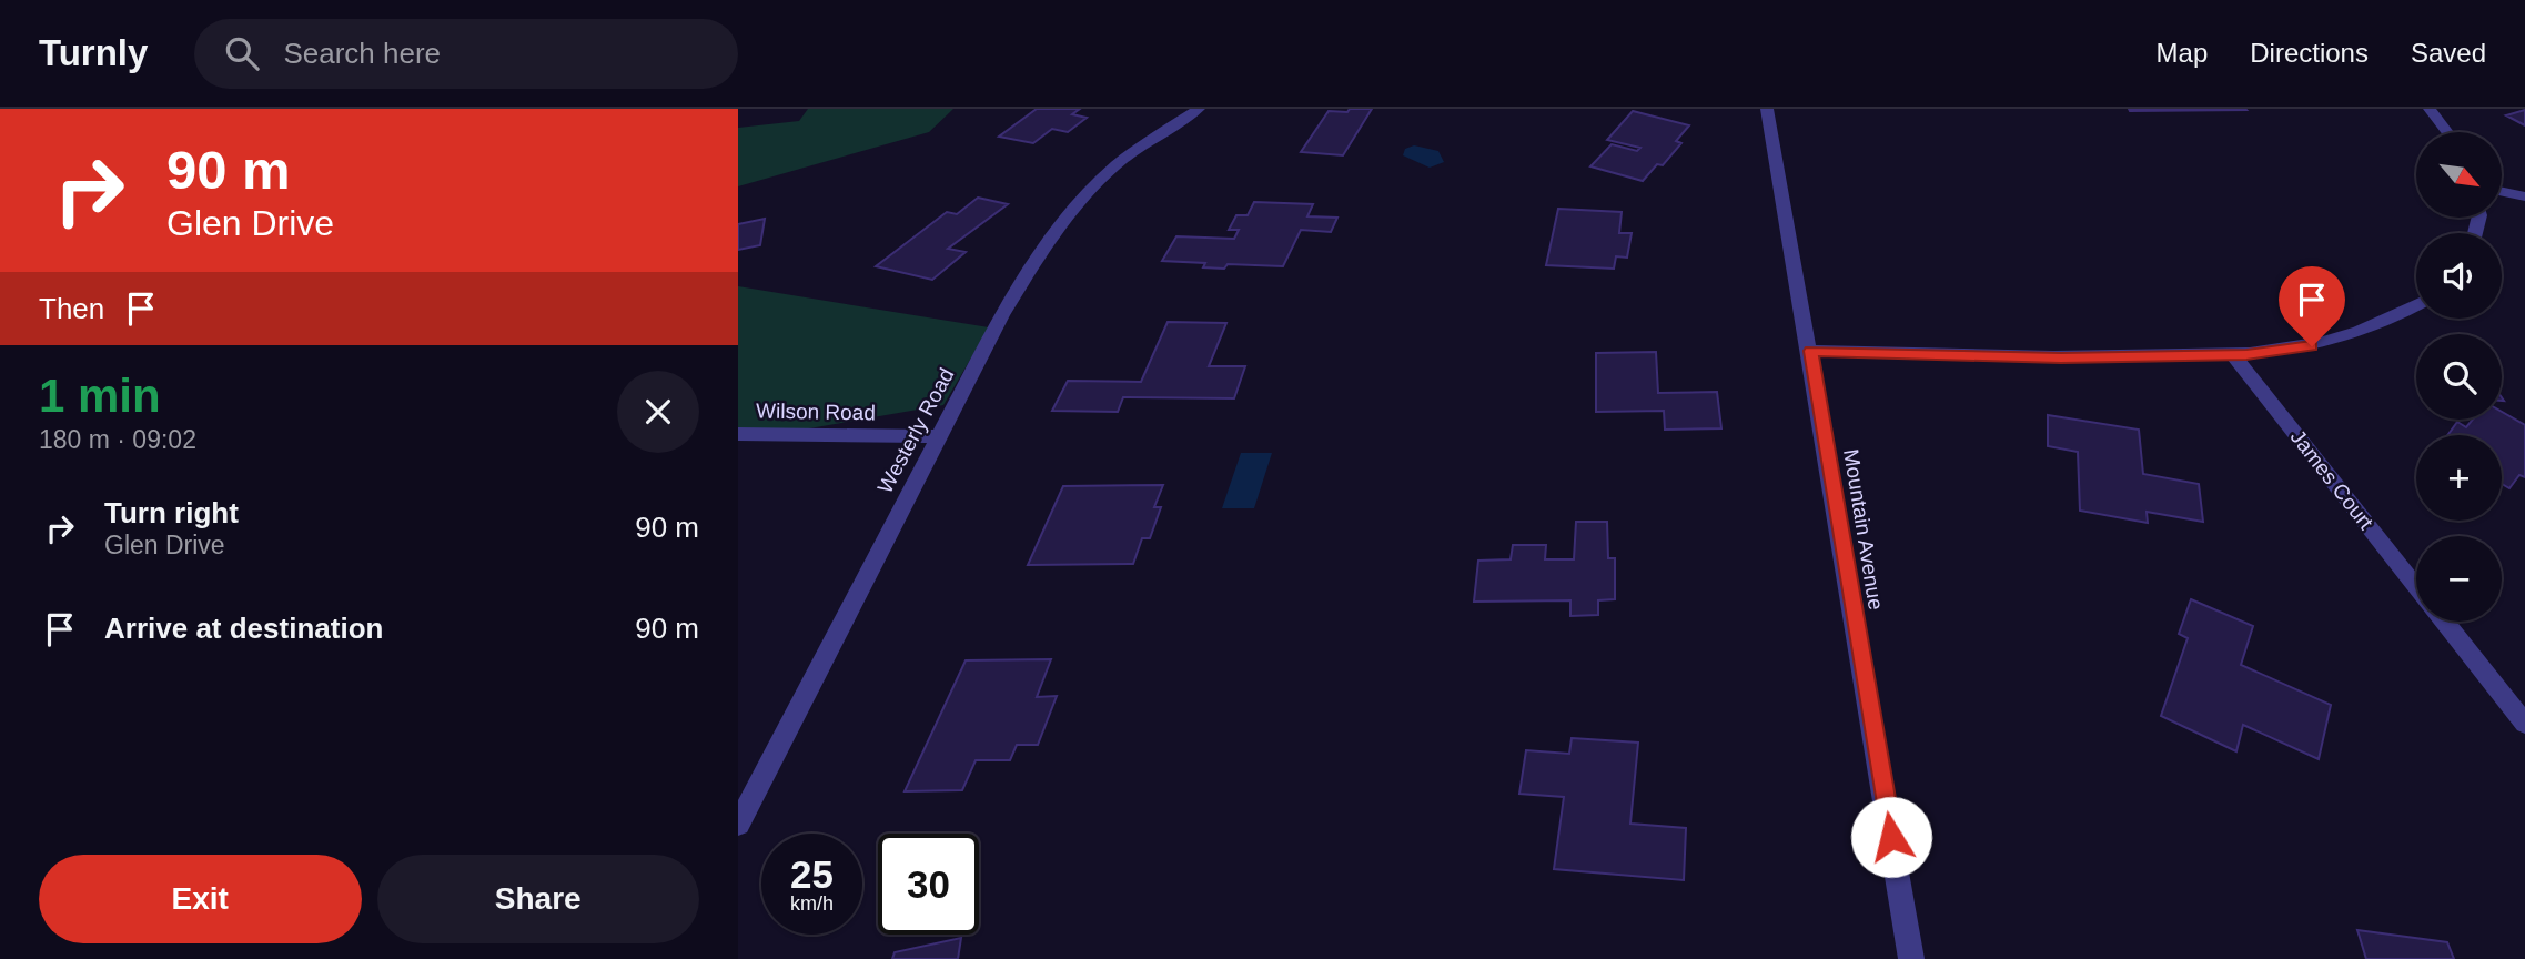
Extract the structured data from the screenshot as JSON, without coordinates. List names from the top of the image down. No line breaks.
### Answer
{"streets":{"street":["Wilson Road","Westerly Road","James Court","Mountain Avenue"]},"crossings":[["Wilson Road","Westerly Road"]],"north":"bottom right","page":{"header":"Turnly","search":"Search here","nav":["Map","Directions","Saved"],"turn":["90 m","Glen Drive"],"map_buttons":["+","−"],"then":"Then","heading":["1 min","180 m · 09:02"],"list":[{"name":"Turn right","note":"Glen Drive","value":"90 m"},{"name":"Arrive at destination","value":"90 m"}],"speed":"25 km/h","limit":"30","buttons":["Exit","Share"]}}
